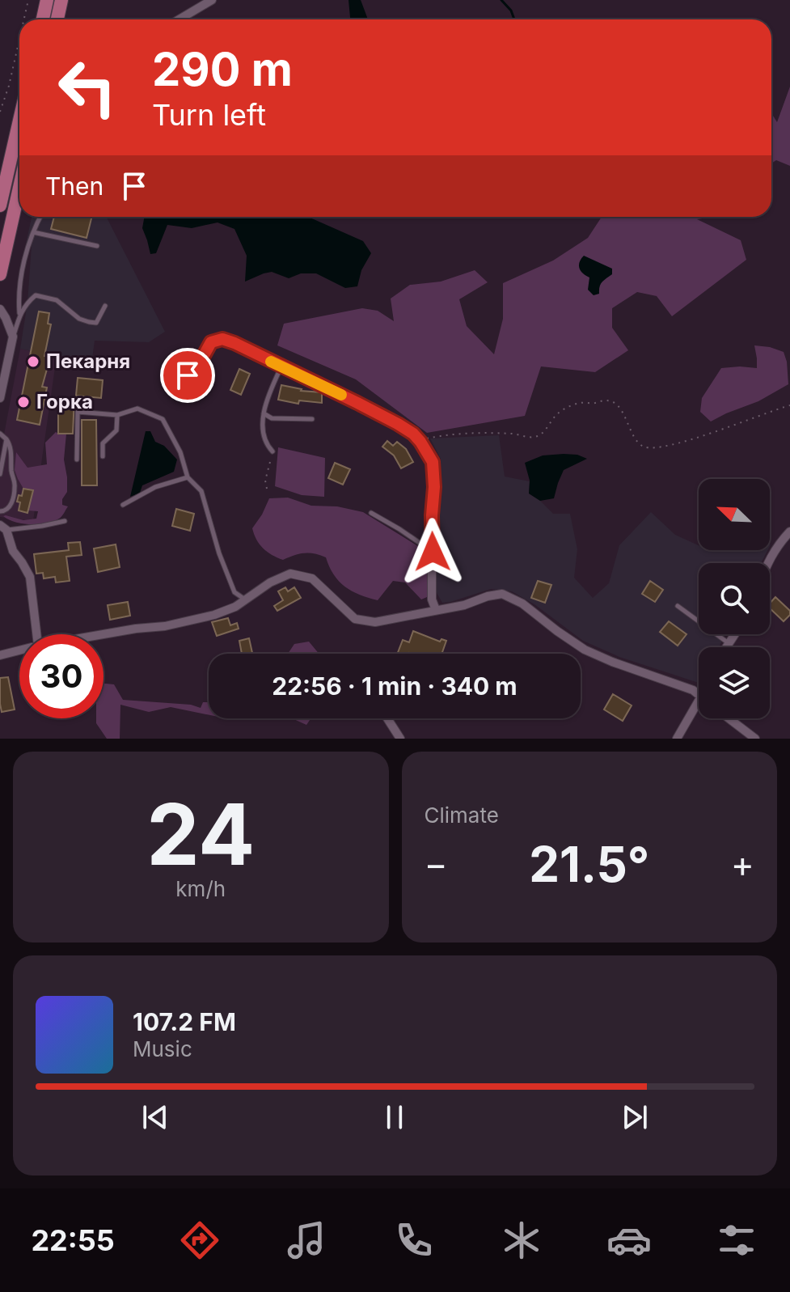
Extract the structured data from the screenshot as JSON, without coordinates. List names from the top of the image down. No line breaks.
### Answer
{"places":["Пекарня","Горка"],"north":"top left","page":{"turn":["290 m","Turn left"],"then":"Then","limit":"30","trip":"22:56 · 1 min · 340 m","tile":[["24","km/h"],"Climate"],"heat":["−","21.5°","+"],"song":["107.2 FM","Music"],"tabs":"22:55"}}
